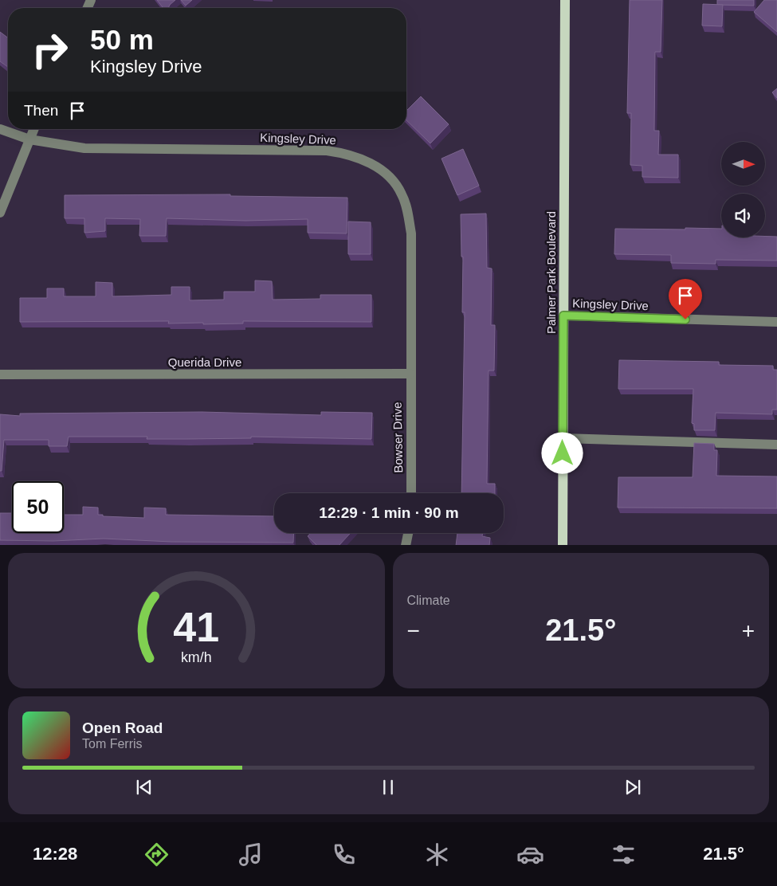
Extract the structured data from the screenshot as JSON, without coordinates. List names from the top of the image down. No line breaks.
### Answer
{"streets":{"main road":["Palmer Park Boulevard"],"street":["Kingsley Drive","Querida Drive","Bowser Drive"]},"crossings":[["Kingsley Drive","Palmer Park Boulevard"],["Kingsley Drive","Querida Drive"],["Kingsley Drive","Bowser Drive"],["Querida Drive","Bowser Drive"]],"north":"right","page":{"turn":["50 m","Kingsley Drive"],"then":"Then","limit":"50","trip":"12:29 · 1 min · 90 m","tile":"Climate","heat":["−","21.5°","+"],"song":["Open Road","Tom Ferris"],"tabs":["12:28","21.5°"],"gauge":["41","km/h"]}}
